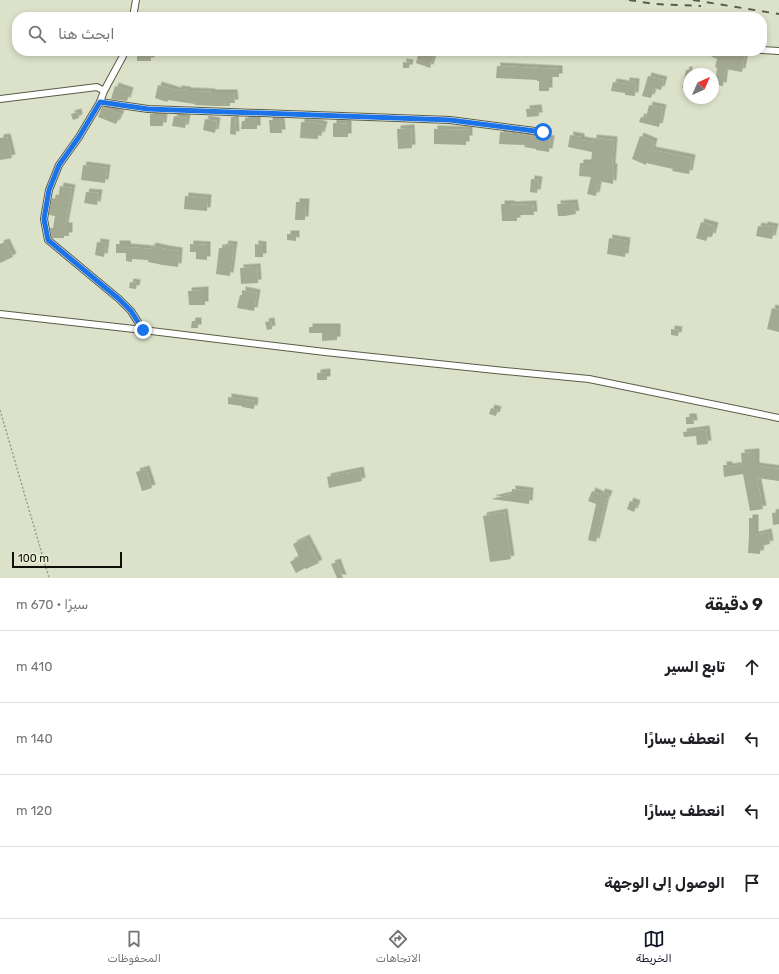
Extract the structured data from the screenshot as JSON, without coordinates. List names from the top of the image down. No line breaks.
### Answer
{"scale_bar":"100 m","north":"top right","page":{"search":"ابحث هنا","scale":"100 m","heading":["9 دقيقة","سيرًا · 670 m"],"list":[["تابع السير","410 m"],["انعطف يسارًا","140 m"],["انعطف يسارًا","120 m"],"الوصول إلى الوجهة"],"nav":["الخريطة","الاتجاهات","المحفوظات"]}}
